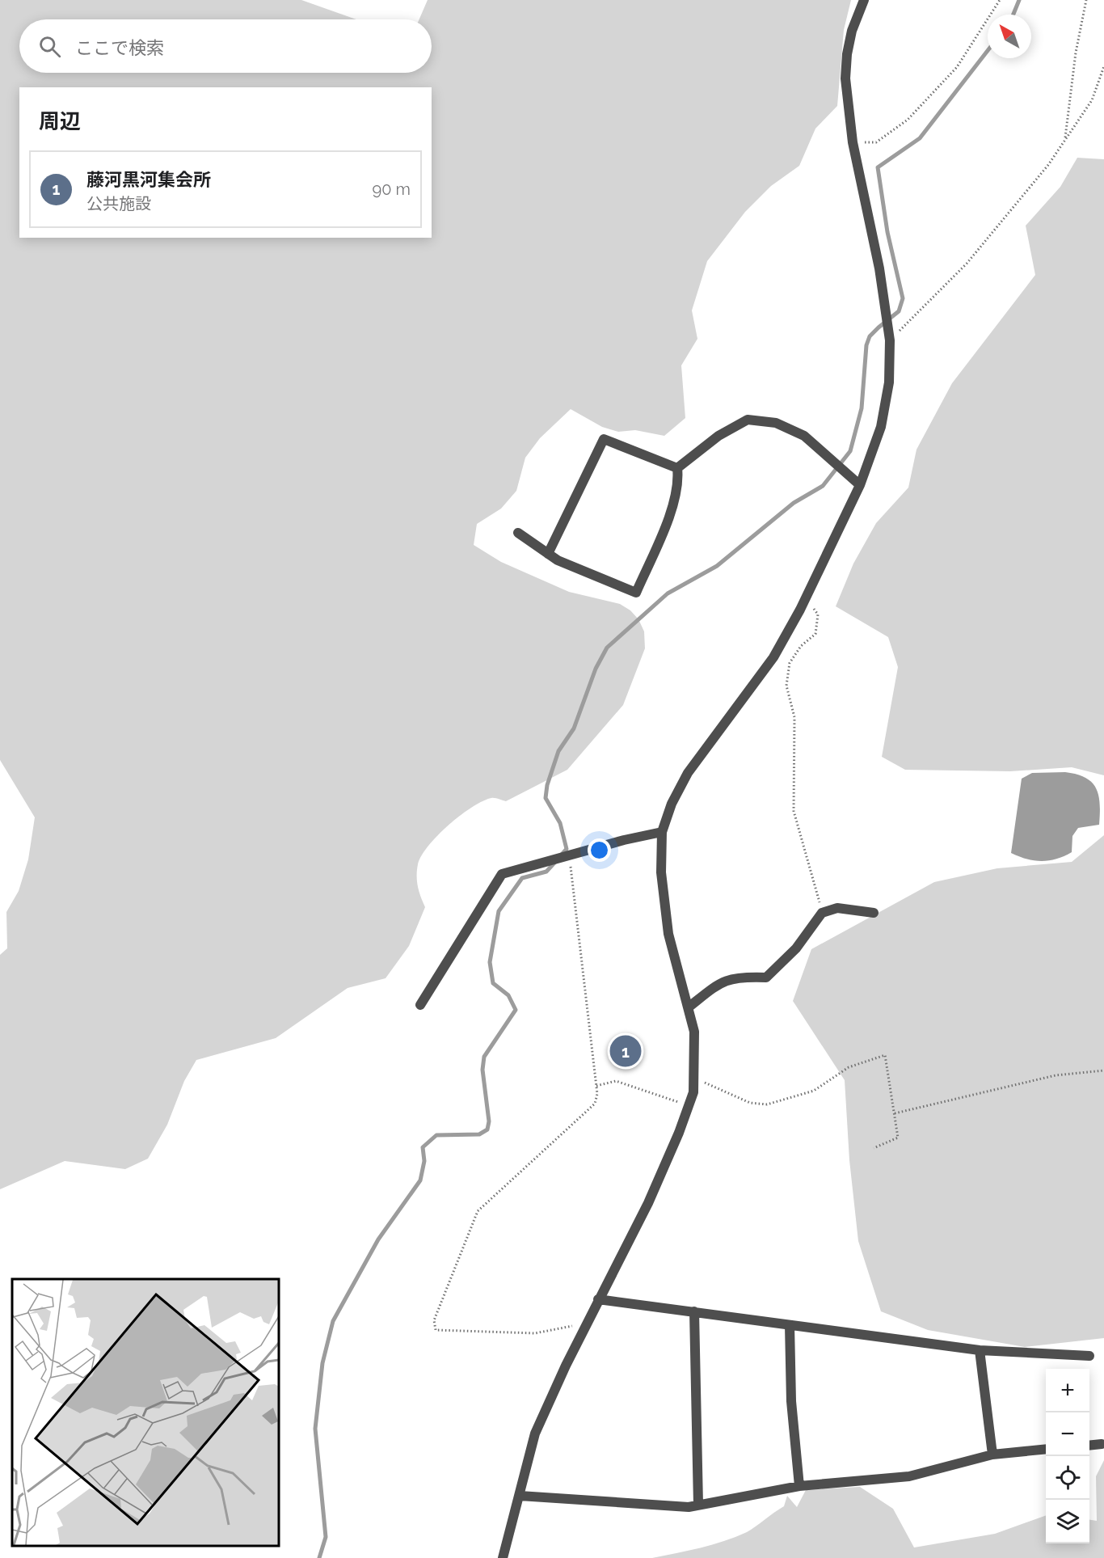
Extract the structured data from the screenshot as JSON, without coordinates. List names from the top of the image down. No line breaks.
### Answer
{"north":"top left","page":{"search":"ここで検索","heading":"周辺","list":[{"mark":"1","name":"藤河黒河集会所","note":"公共施設","value":"90 m"}],"pins":"1","map_buttons":["+","−"]}}
